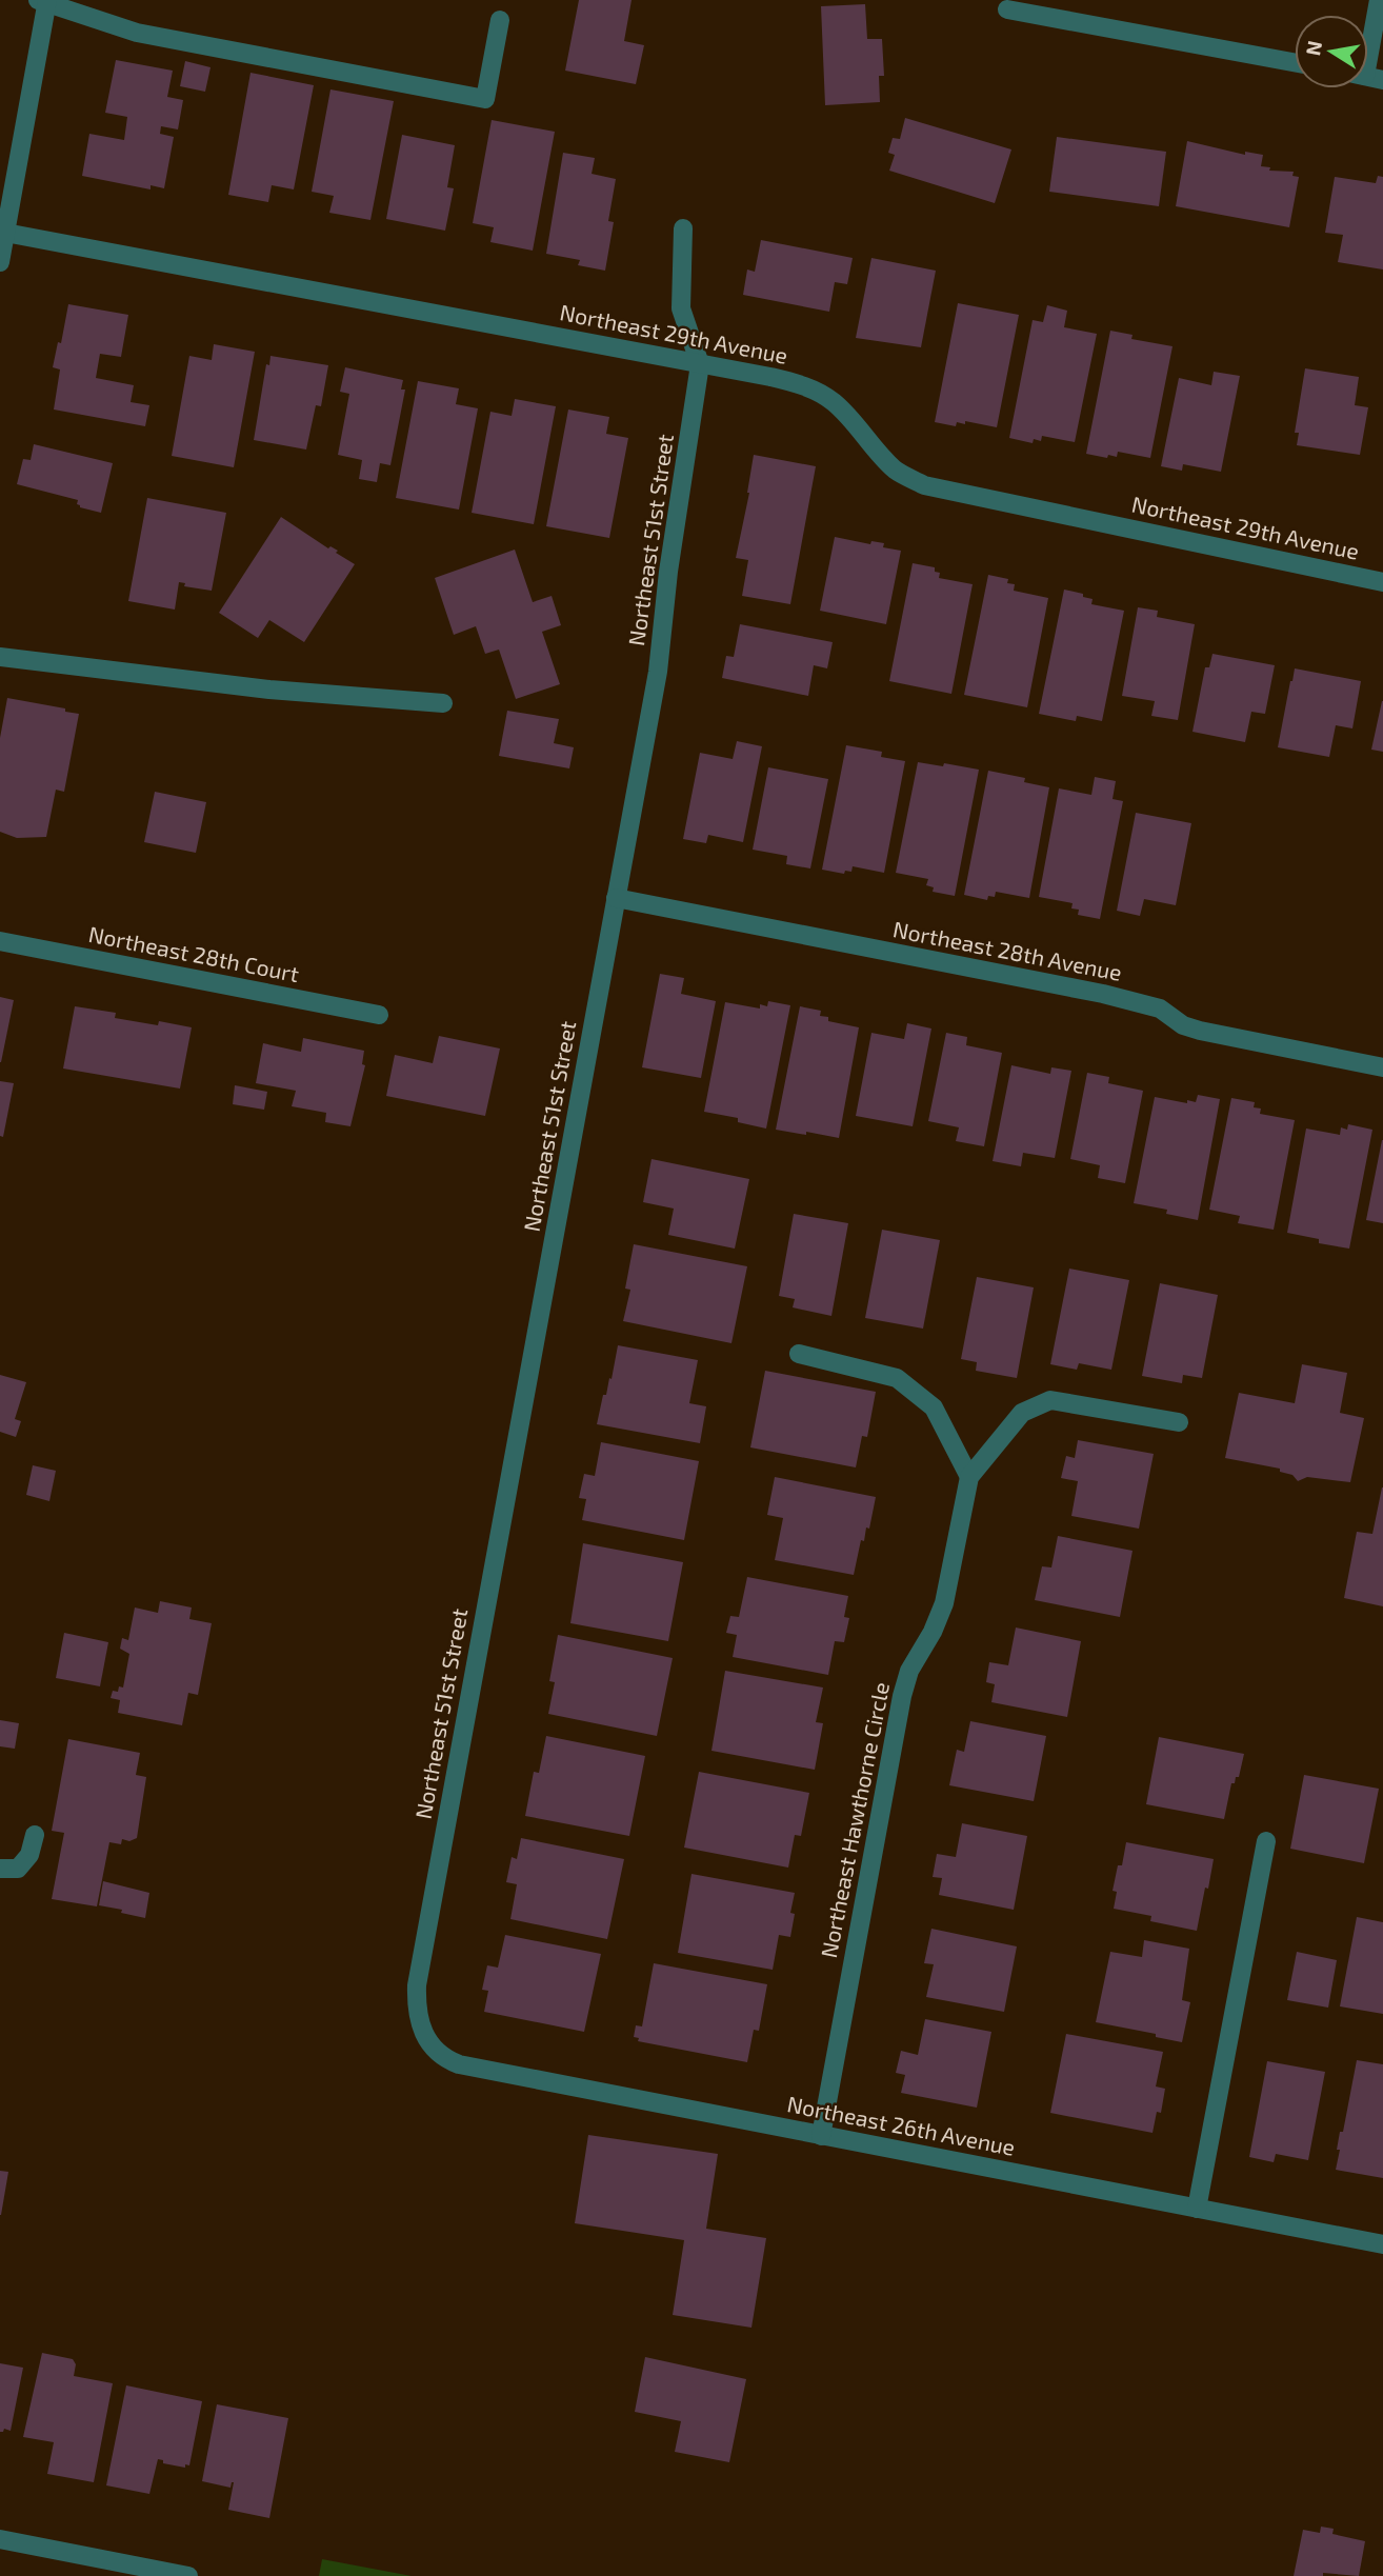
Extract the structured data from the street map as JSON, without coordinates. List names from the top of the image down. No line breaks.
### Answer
{"streets":{"street":["Northeast 29th Avenue","Northeast 51st Street","Northeast 28th Avenue","Northeast 28th Court","Northeast Hawthorne Circle","Northeast 26th Avenue"]},"crossings":[["Northeast 29th Avenue","Northeast 51st Street"],["Northeast 51st Street","Northeast 28th Avenue"],["Northeast 51st Street","Northeast 26th Avenue"],["Northeast Hawthorne Circle","Northeast 26th Avenue"]],"north":"left"}
